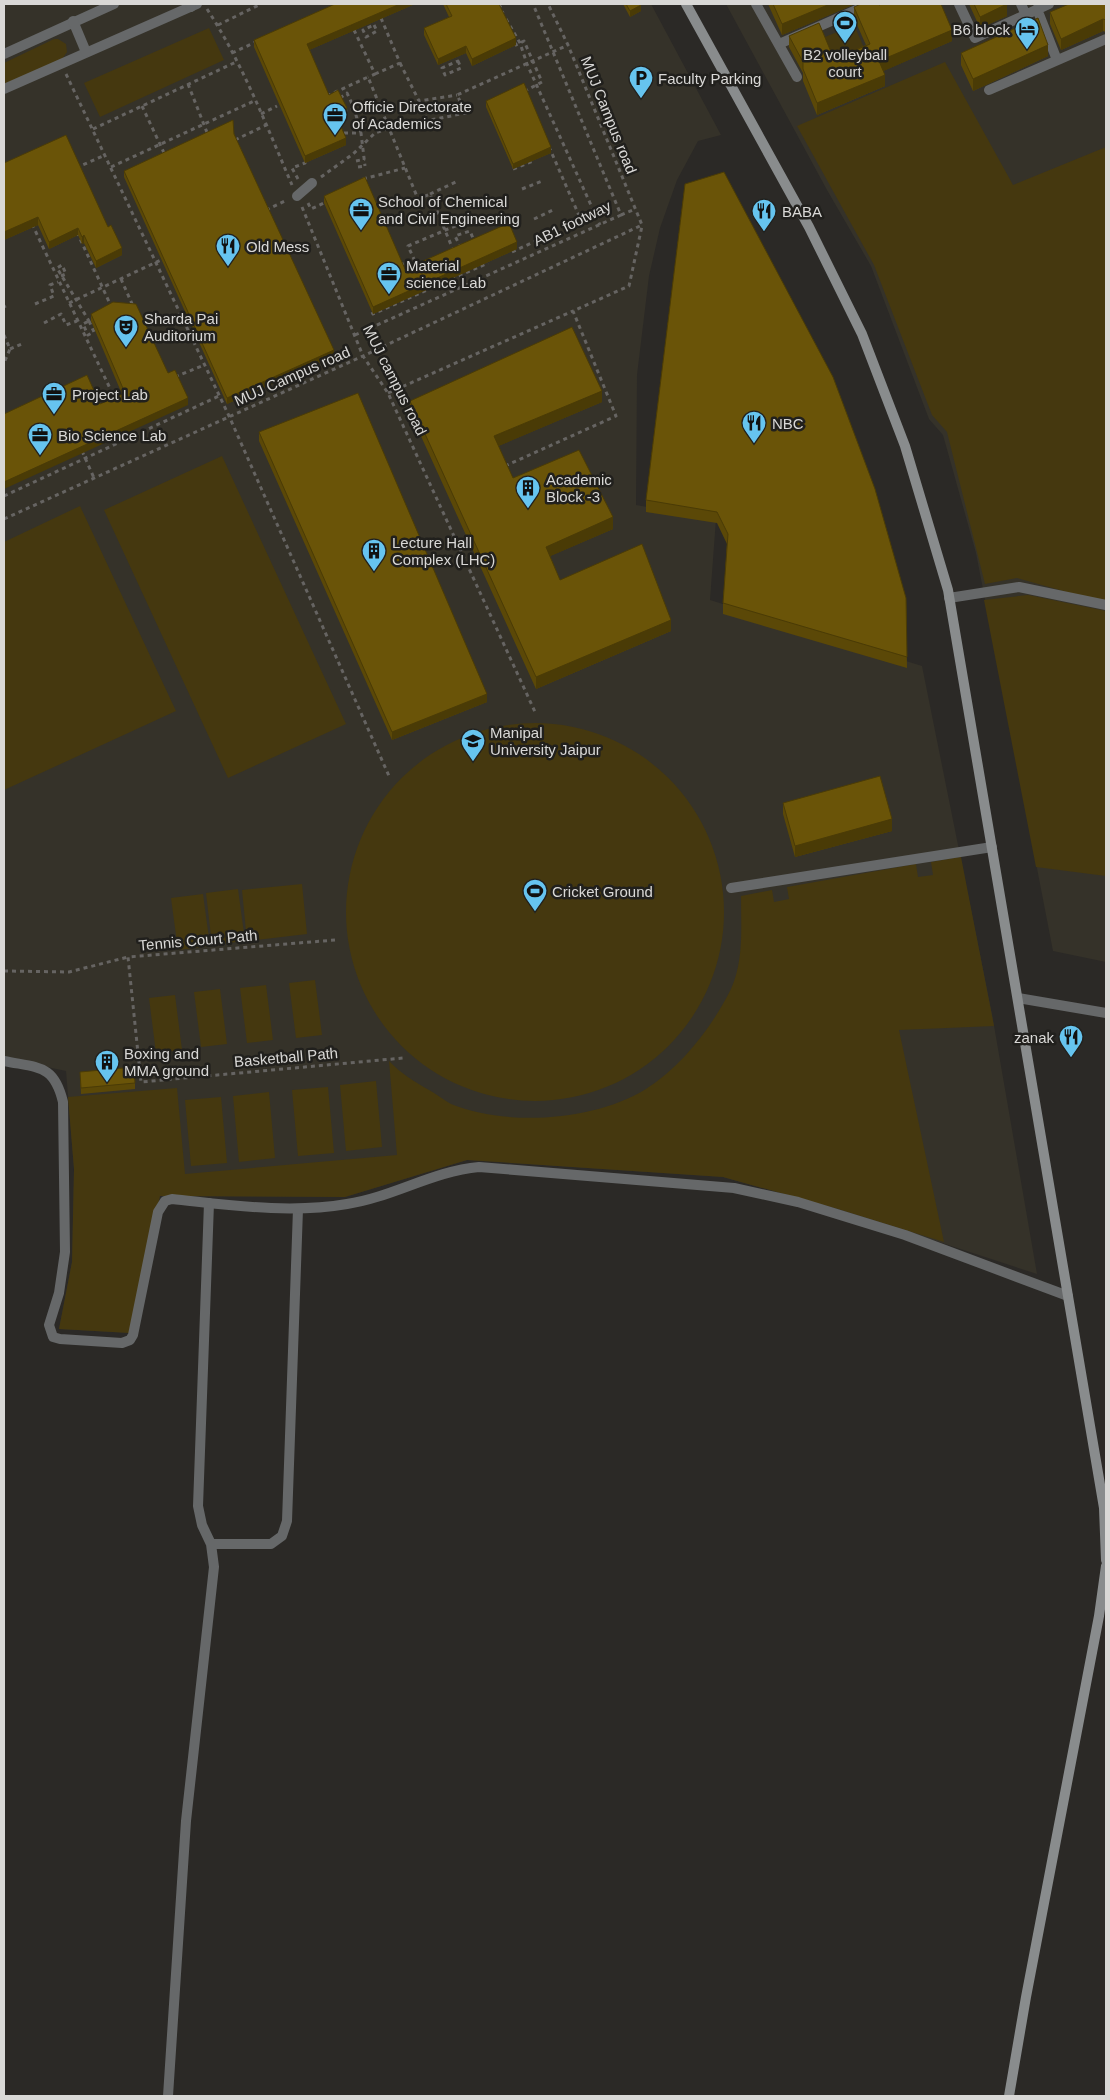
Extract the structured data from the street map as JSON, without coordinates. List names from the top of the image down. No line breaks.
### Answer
{"streets":{"path":["MUJ Campus road","AB1 footway","MUJ campus road","Tennis Court Path","Basketball Path"]},"crossings":[["MUJ Campus road","MUJ campus road"],["AB1 footway","MUJ campus road"],["Tennis Court Path","Basketball Path"]],"places":{"sports":["B2 volleyball court","Cricket Ground"],"hotel":["B6 block"],"parking":["Faculty Parking"],"office":["Officie Directorate of Academics","School of Chemical and Civil Engineering","Material science Lab","Project Lab","Bio Science Lab"],"restaurant":["BABA","Old Mess","NBC","zanak"],"theatre":["Sharda Pai Auditorium"],"building":["Academic Block -3","Lecture Hall Complex (LHC)","Boxing and MMA ground"],"school or university":["Manipal University Jaipur"]}}
